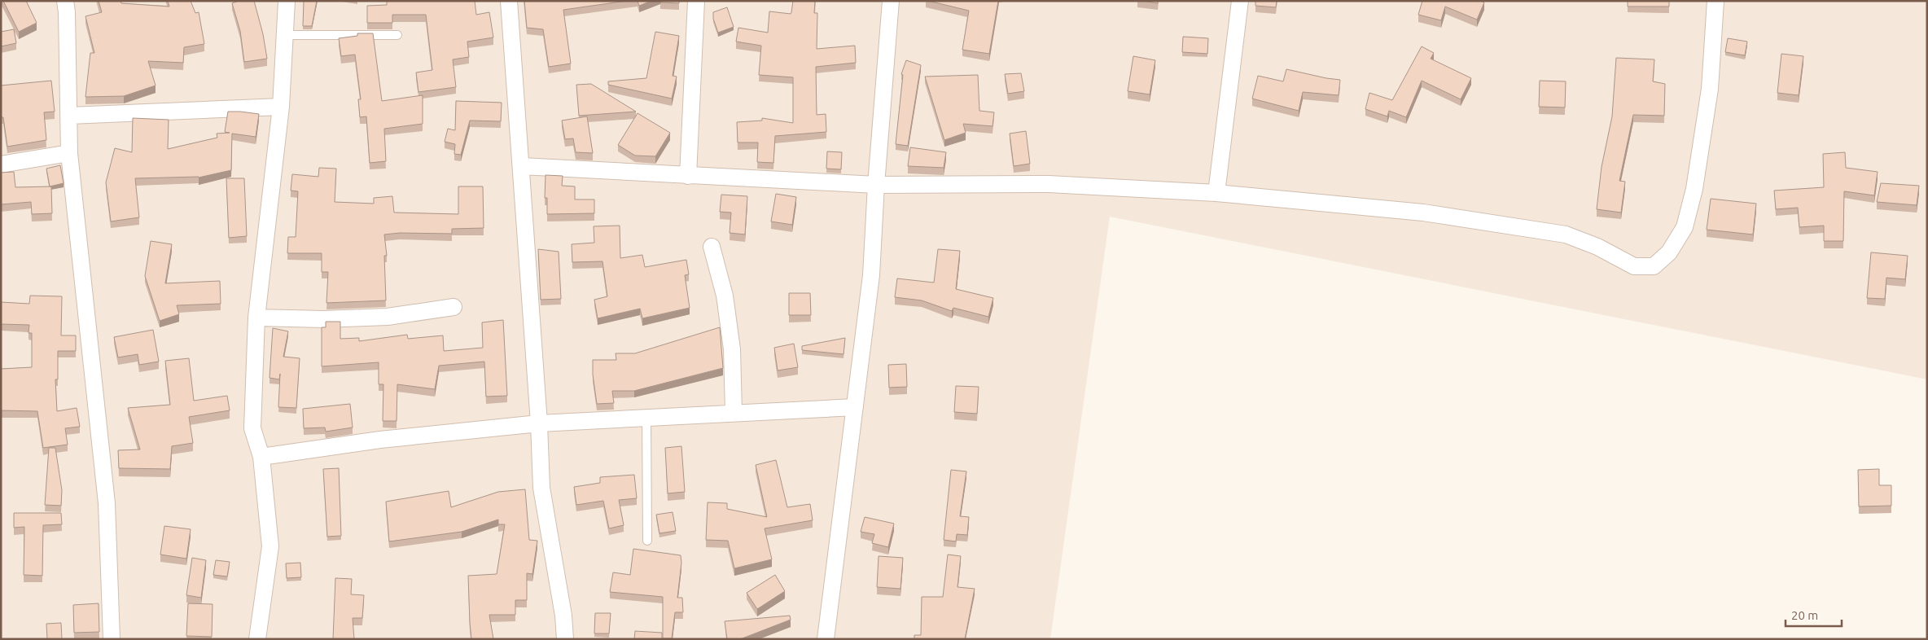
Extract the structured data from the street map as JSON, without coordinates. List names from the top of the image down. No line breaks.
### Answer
{"scale_bar":"20 m"}
